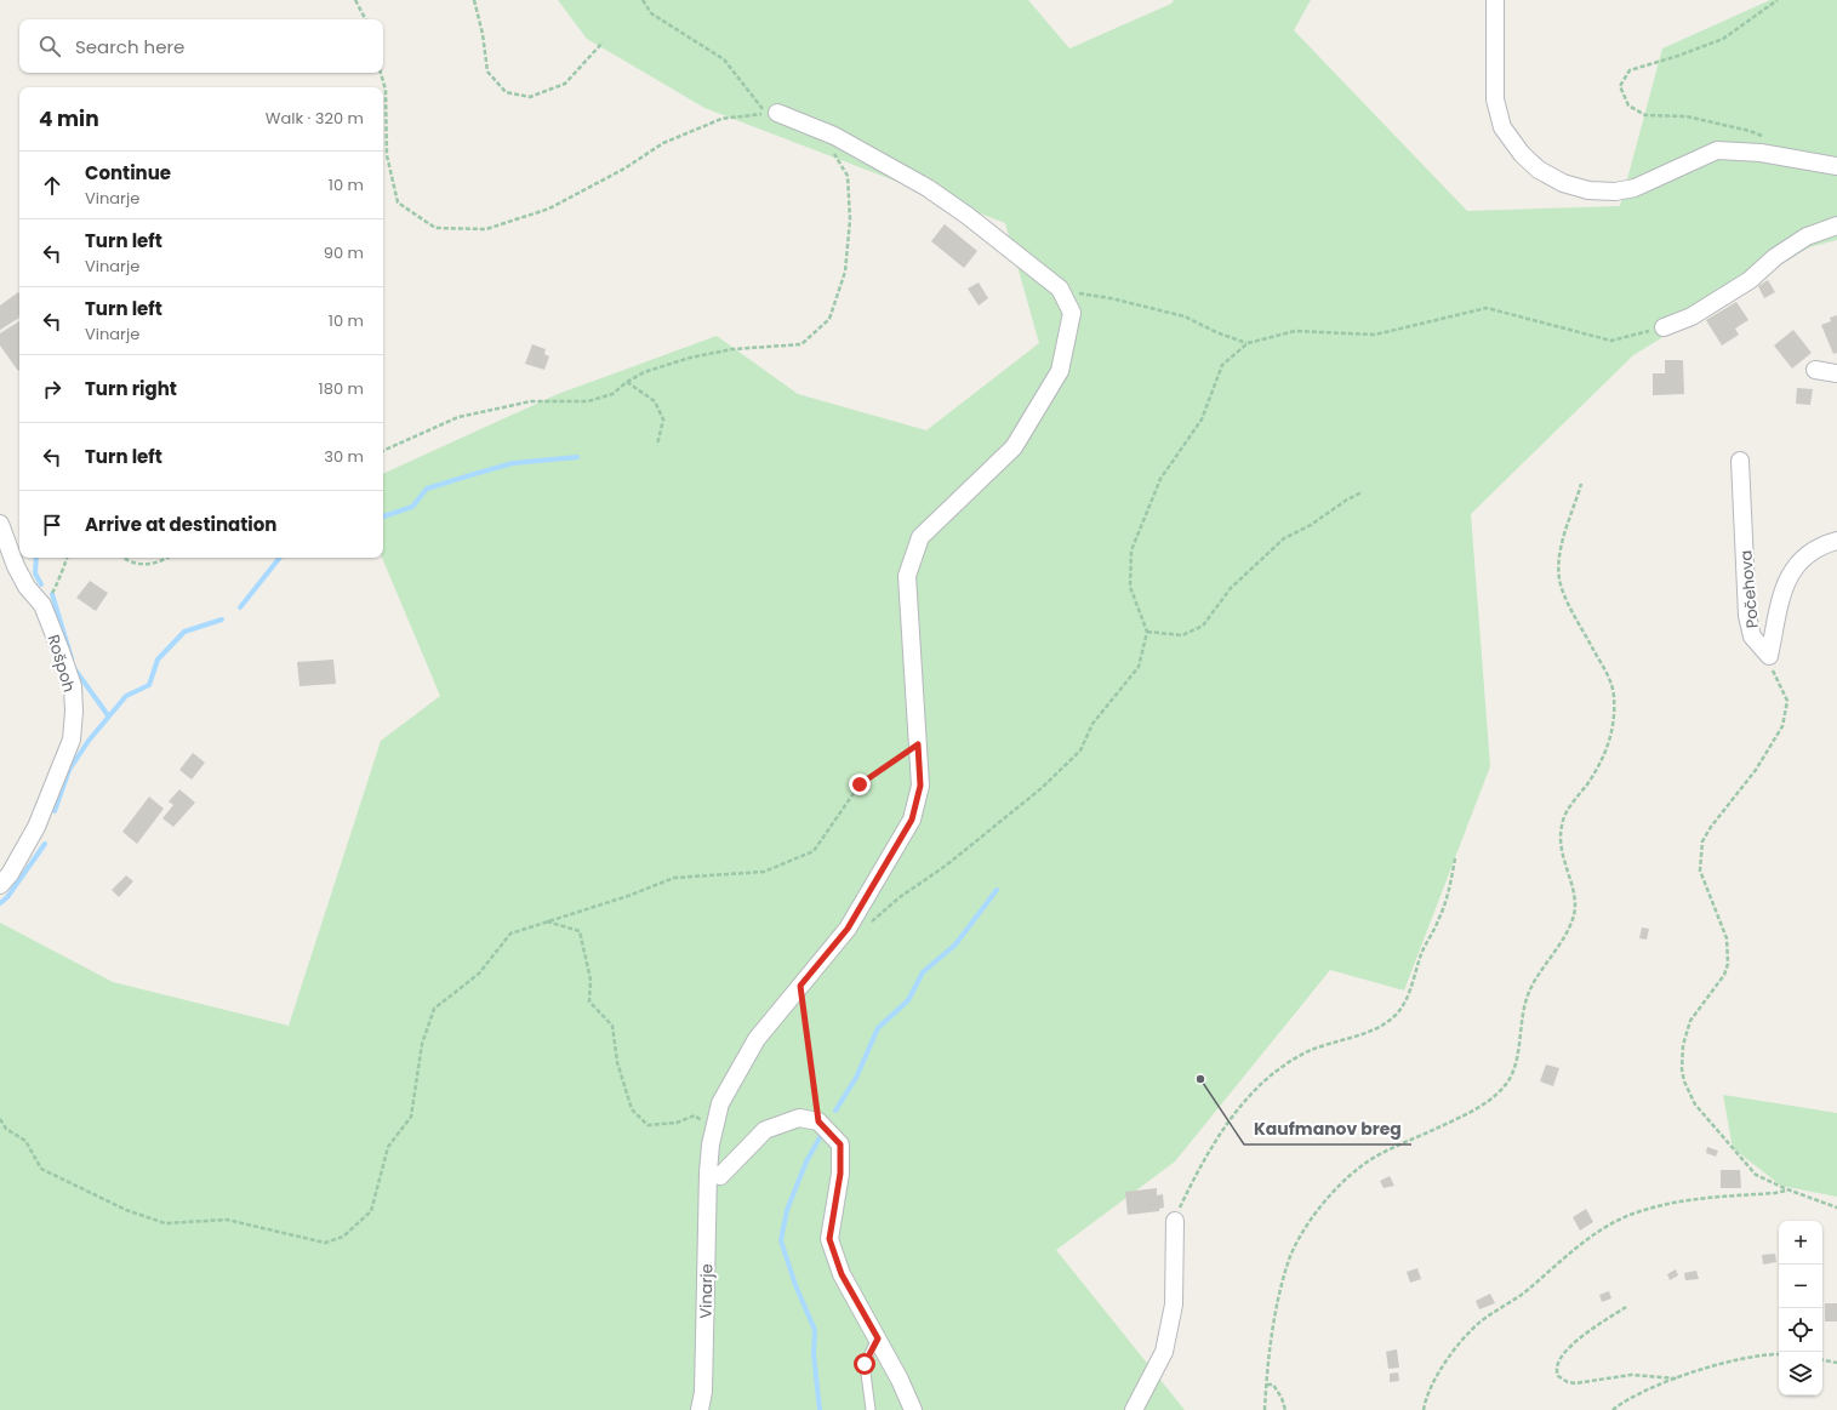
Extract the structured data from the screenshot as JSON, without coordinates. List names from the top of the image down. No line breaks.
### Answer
{"streets":{"street":["Počehova","Rošpoh","Vinarje"]},"places":["Kaufmanov breg"],"page":{"search":"Search here","heading":["4 min","Walk · 320 m"],"list":[["Continue","Vinarje","10 m"],["Turn left","Vinarje","90 m"],["Turn left","Vinarje","10 m"],["Turn right","180 m"],["Turn left","30 m"],"Arrive at destination"],"map_buttons":["+","−"]}}
